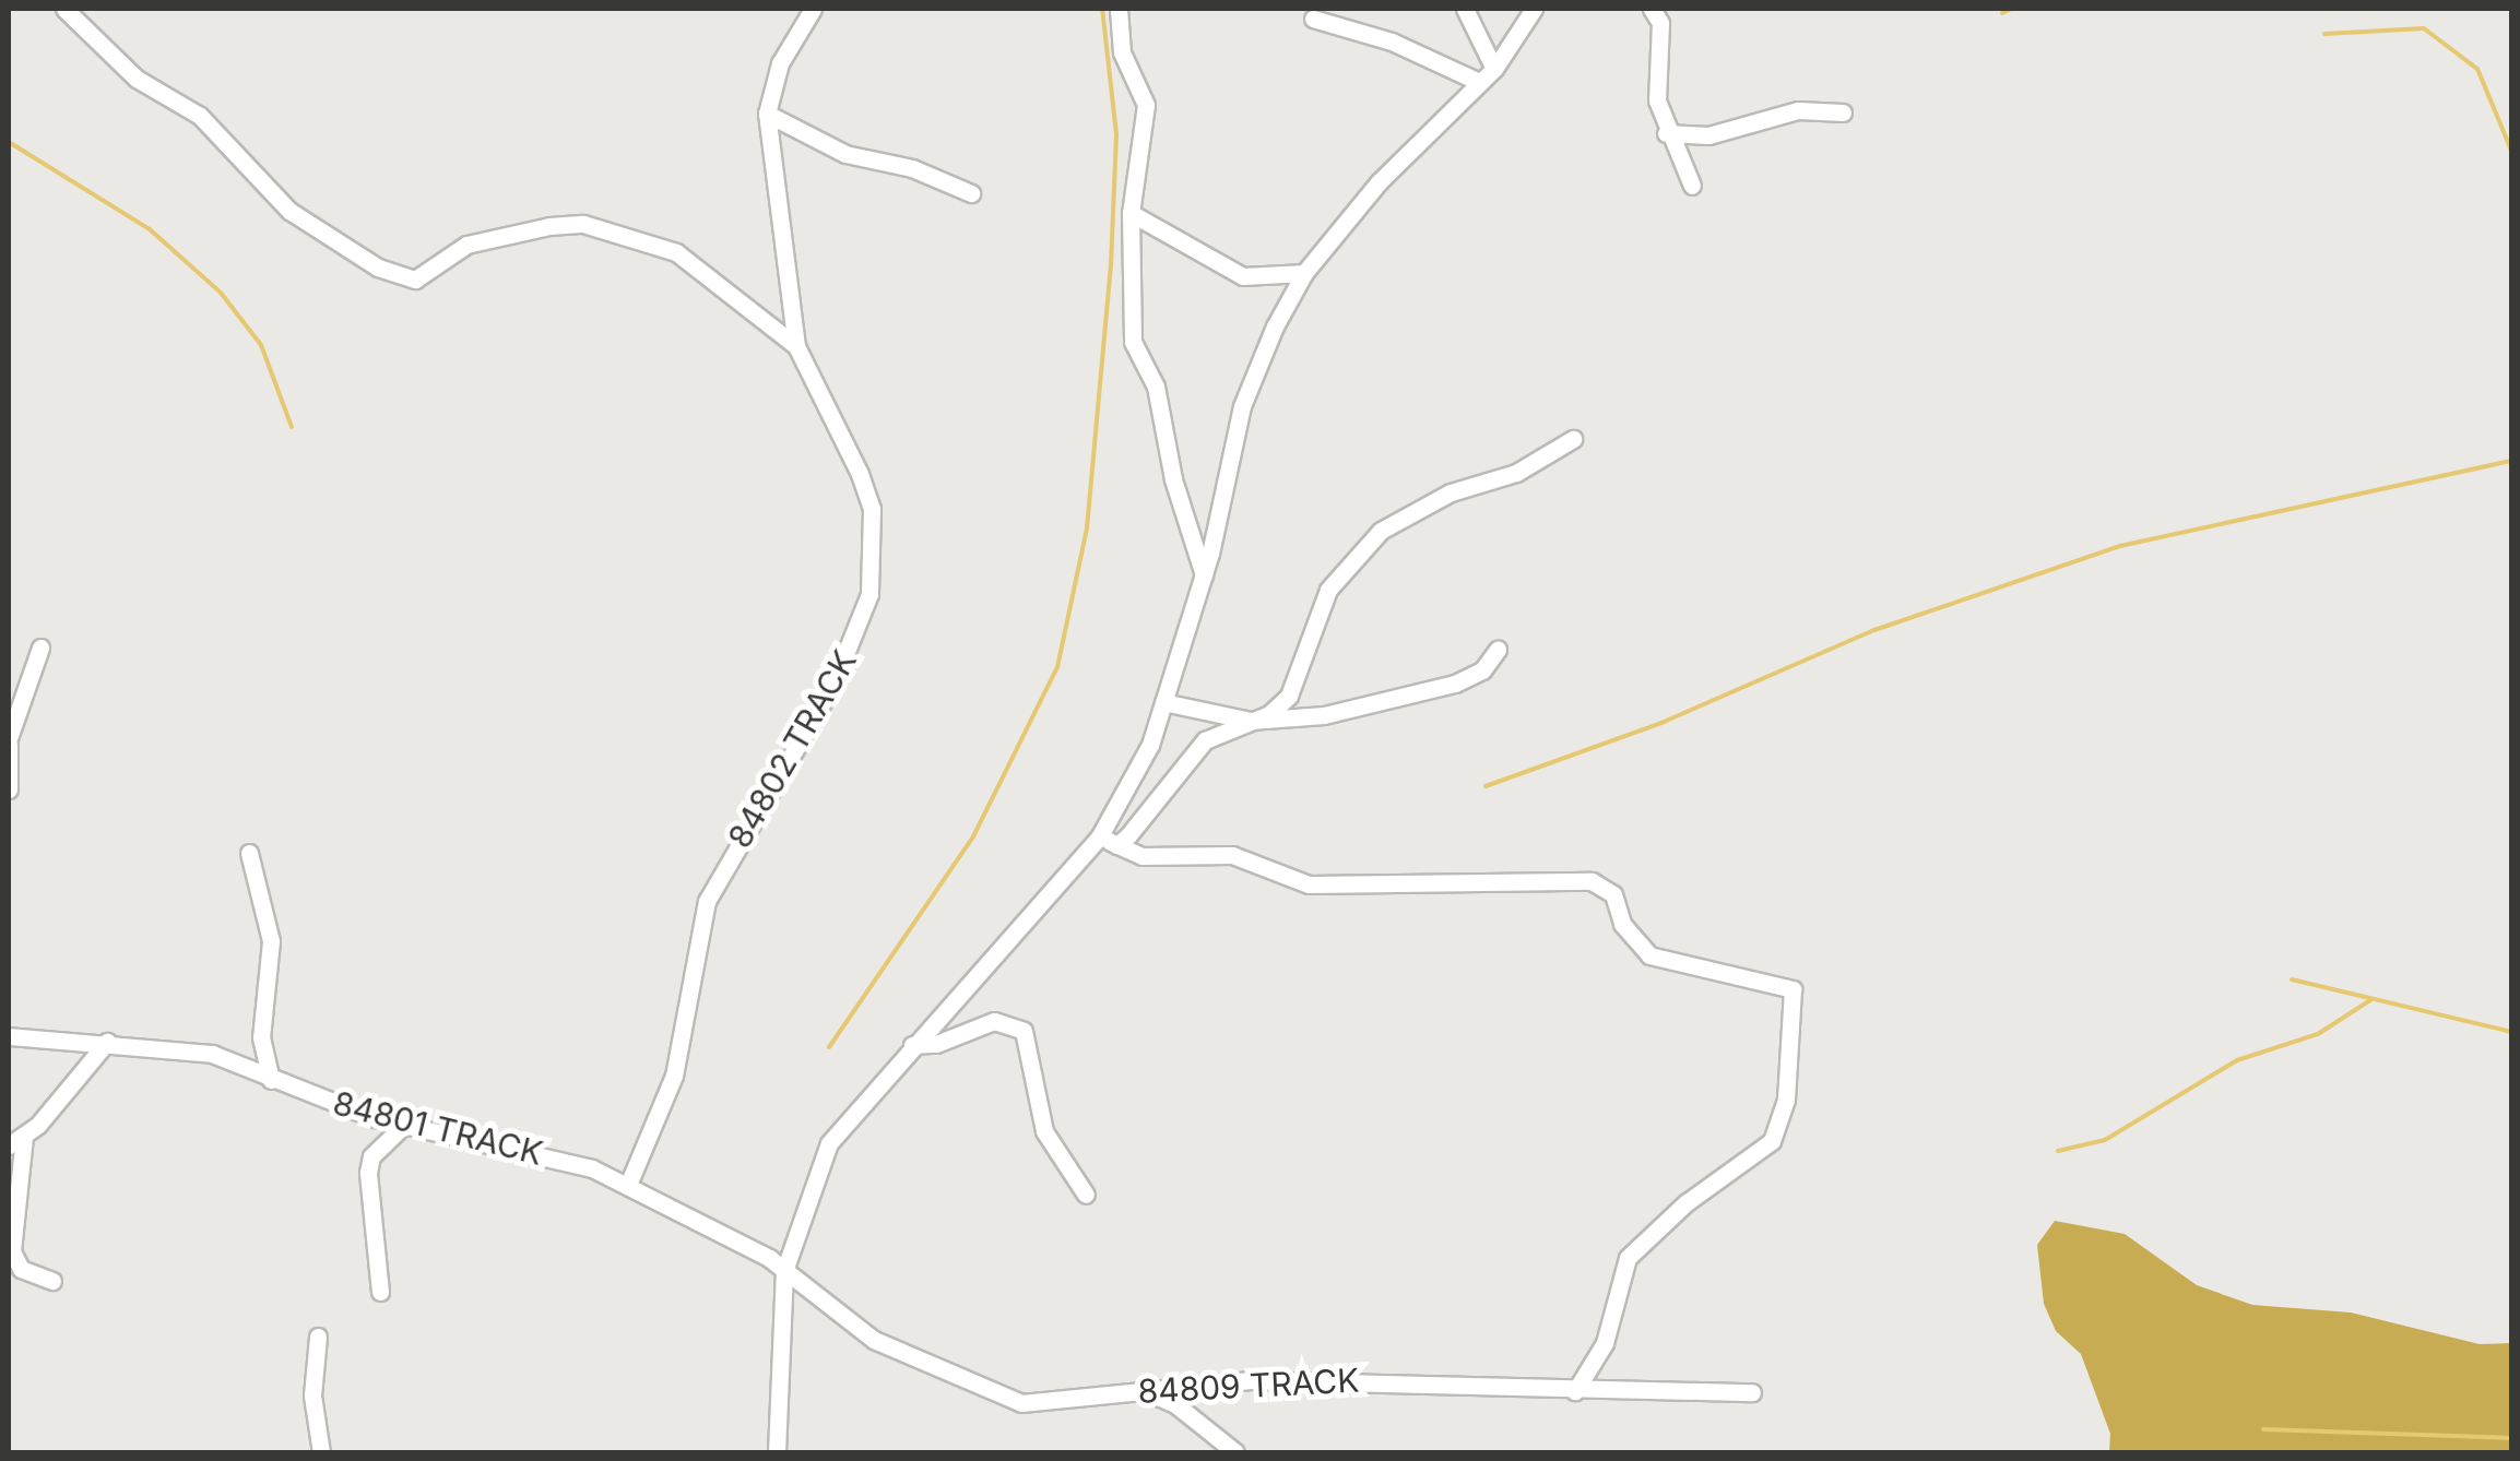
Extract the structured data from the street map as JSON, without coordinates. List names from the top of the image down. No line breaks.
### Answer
{"streets":{"street":["84802 TRACK","84801 TRACK","84809 TRACK"]},"crossings":[["84802 TRACK","84801 TRACK"],["84801 TRACK","84809 TRACK"]]}
